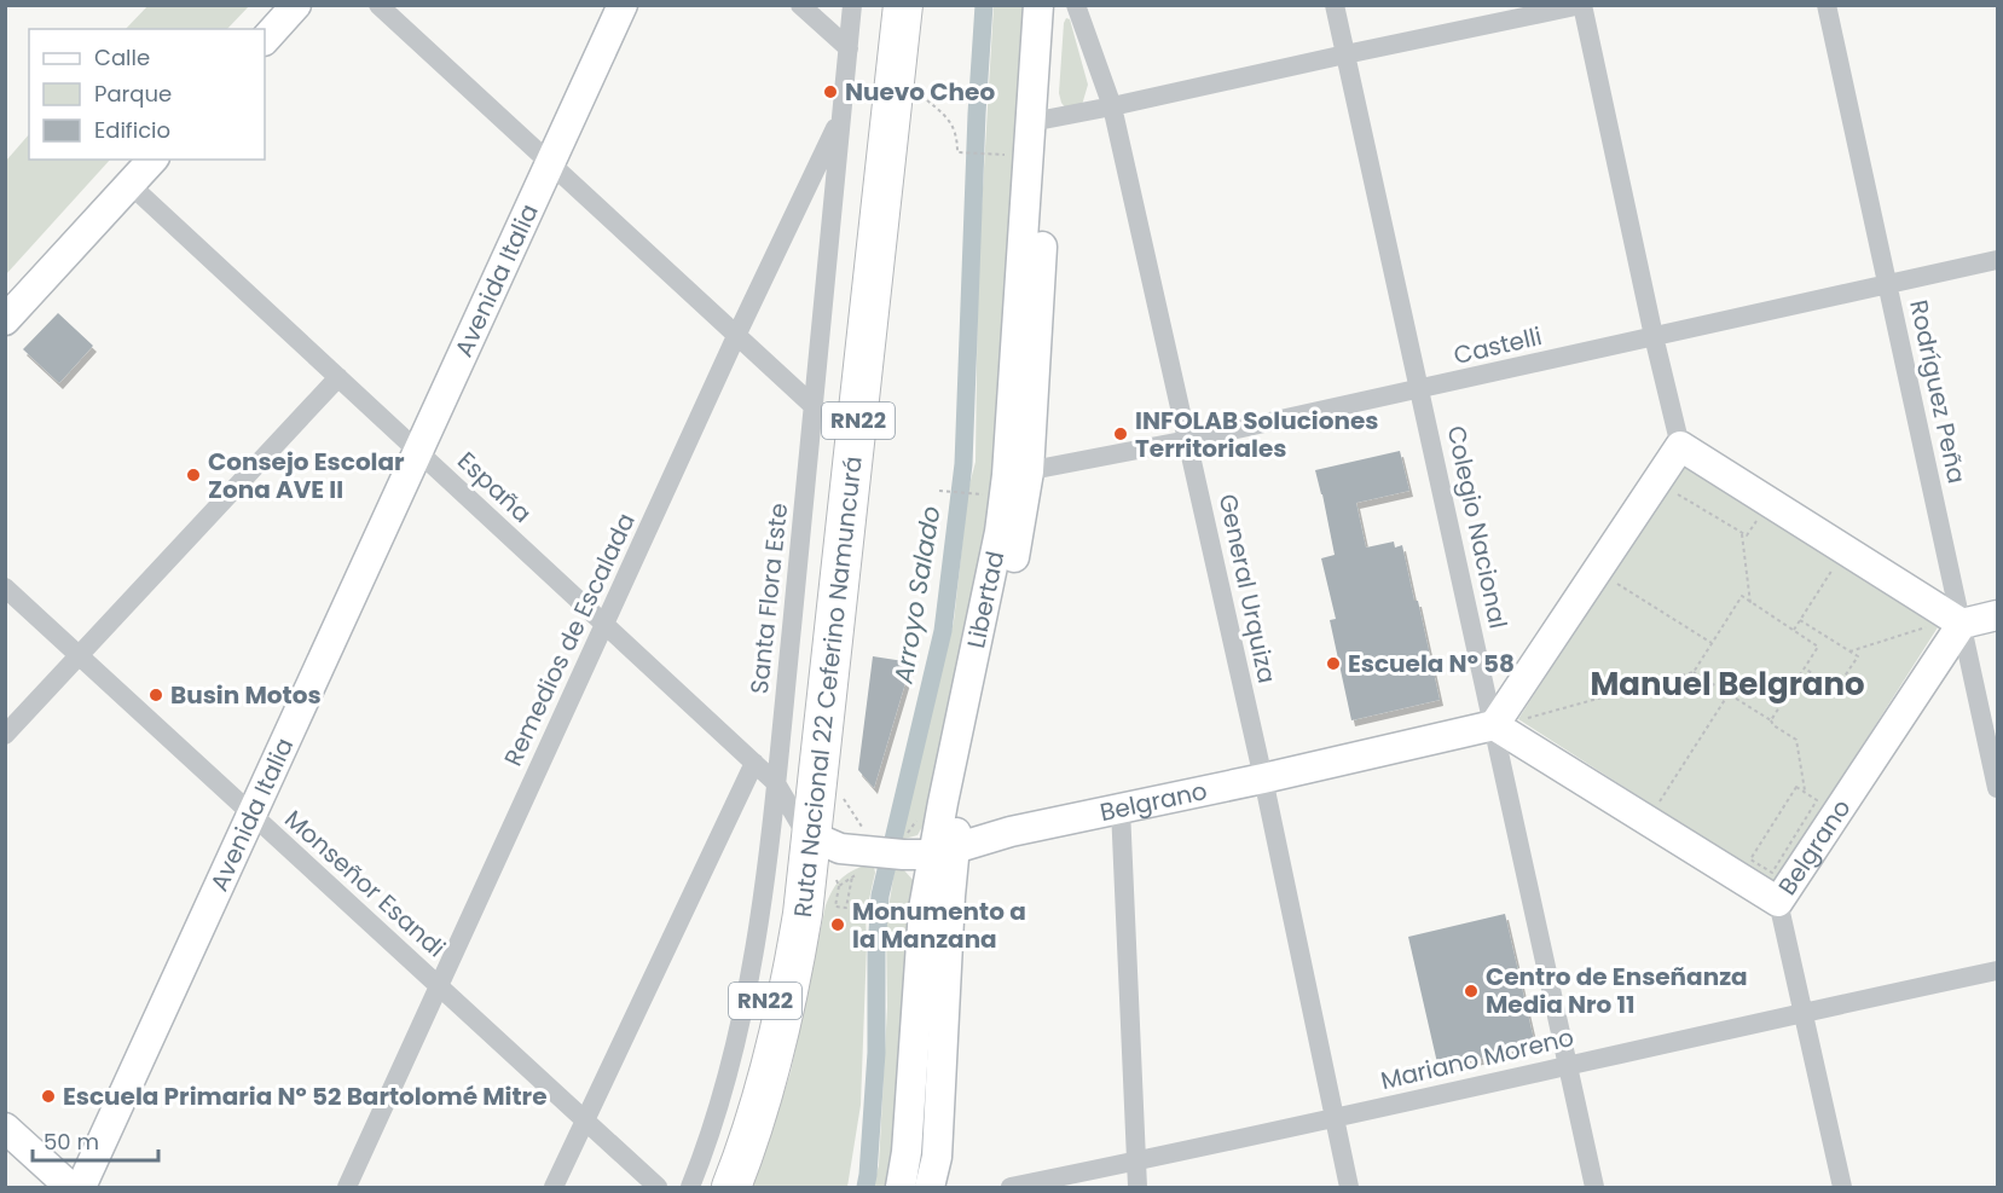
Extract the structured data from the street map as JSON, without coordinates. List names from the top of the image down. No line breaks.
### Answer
{"streets":{"highway":["RN22","Ruta Nacional 22 Ceferino Namuncurá"],"street":["Avenida Italia","Castelli","Rodríguez Peña","España","Colegio Nacional","General Urquiza","Santa Flora Este","Libertad","Remedios de Escalada","Belgrano","Monseñor Esandi","Mariano Moreno"]},"crossings":[["Avenida Italia","España"],["Avenida Italia","Monseñor Esandi"],["Castelli","Rodríguez Peña"],["Castelli","Colegio Nacional"],["Castelli","General Urquiza"],["Castelli","Libertad"],["Rodríguez Peña","Belgrano"],["España","Santa Flora Este"],["España","Remedios de Escalada"],["España","Ruta Nacional 22 Ceferino Namuncurá"],["España","Belgrano"],["Colegio Nacional","Belgrano"],["Colegio Nacional","Mariano Moreno"],["General Urquiza","Belgrano"],["General Urquiza","Mariano Moreno"],["Santa Flora Este","Remedios de Escalada"],["Santa Flora Este","Ruta Nacional 22 Ceferino Namuncurá"],["Santa Flora Este","Belgrano"],["Libertad","Belgrano"],["Remedios de Escalada","Monseñor Esandi"],["Ruta Nacional 22 Ceferino Namuncurá","Belgrano"]],"districts":["Manuel Belgrano"],"water":["Arroyo Salado"],"places":["Nuevo Cheo","INFOLAB Soluciones Territoriales","Consejo Escolar Zona AVE II","Escuela Nº 58","Busin Motos","Monumento a la Manzana","Centro de Enseñanza Media Nro 11","Escuela Primaria Nº 52 Bartolomé Mitre"],"legend":["Calle","Parque","Edificio"],"scale_bar":"50 m"}
